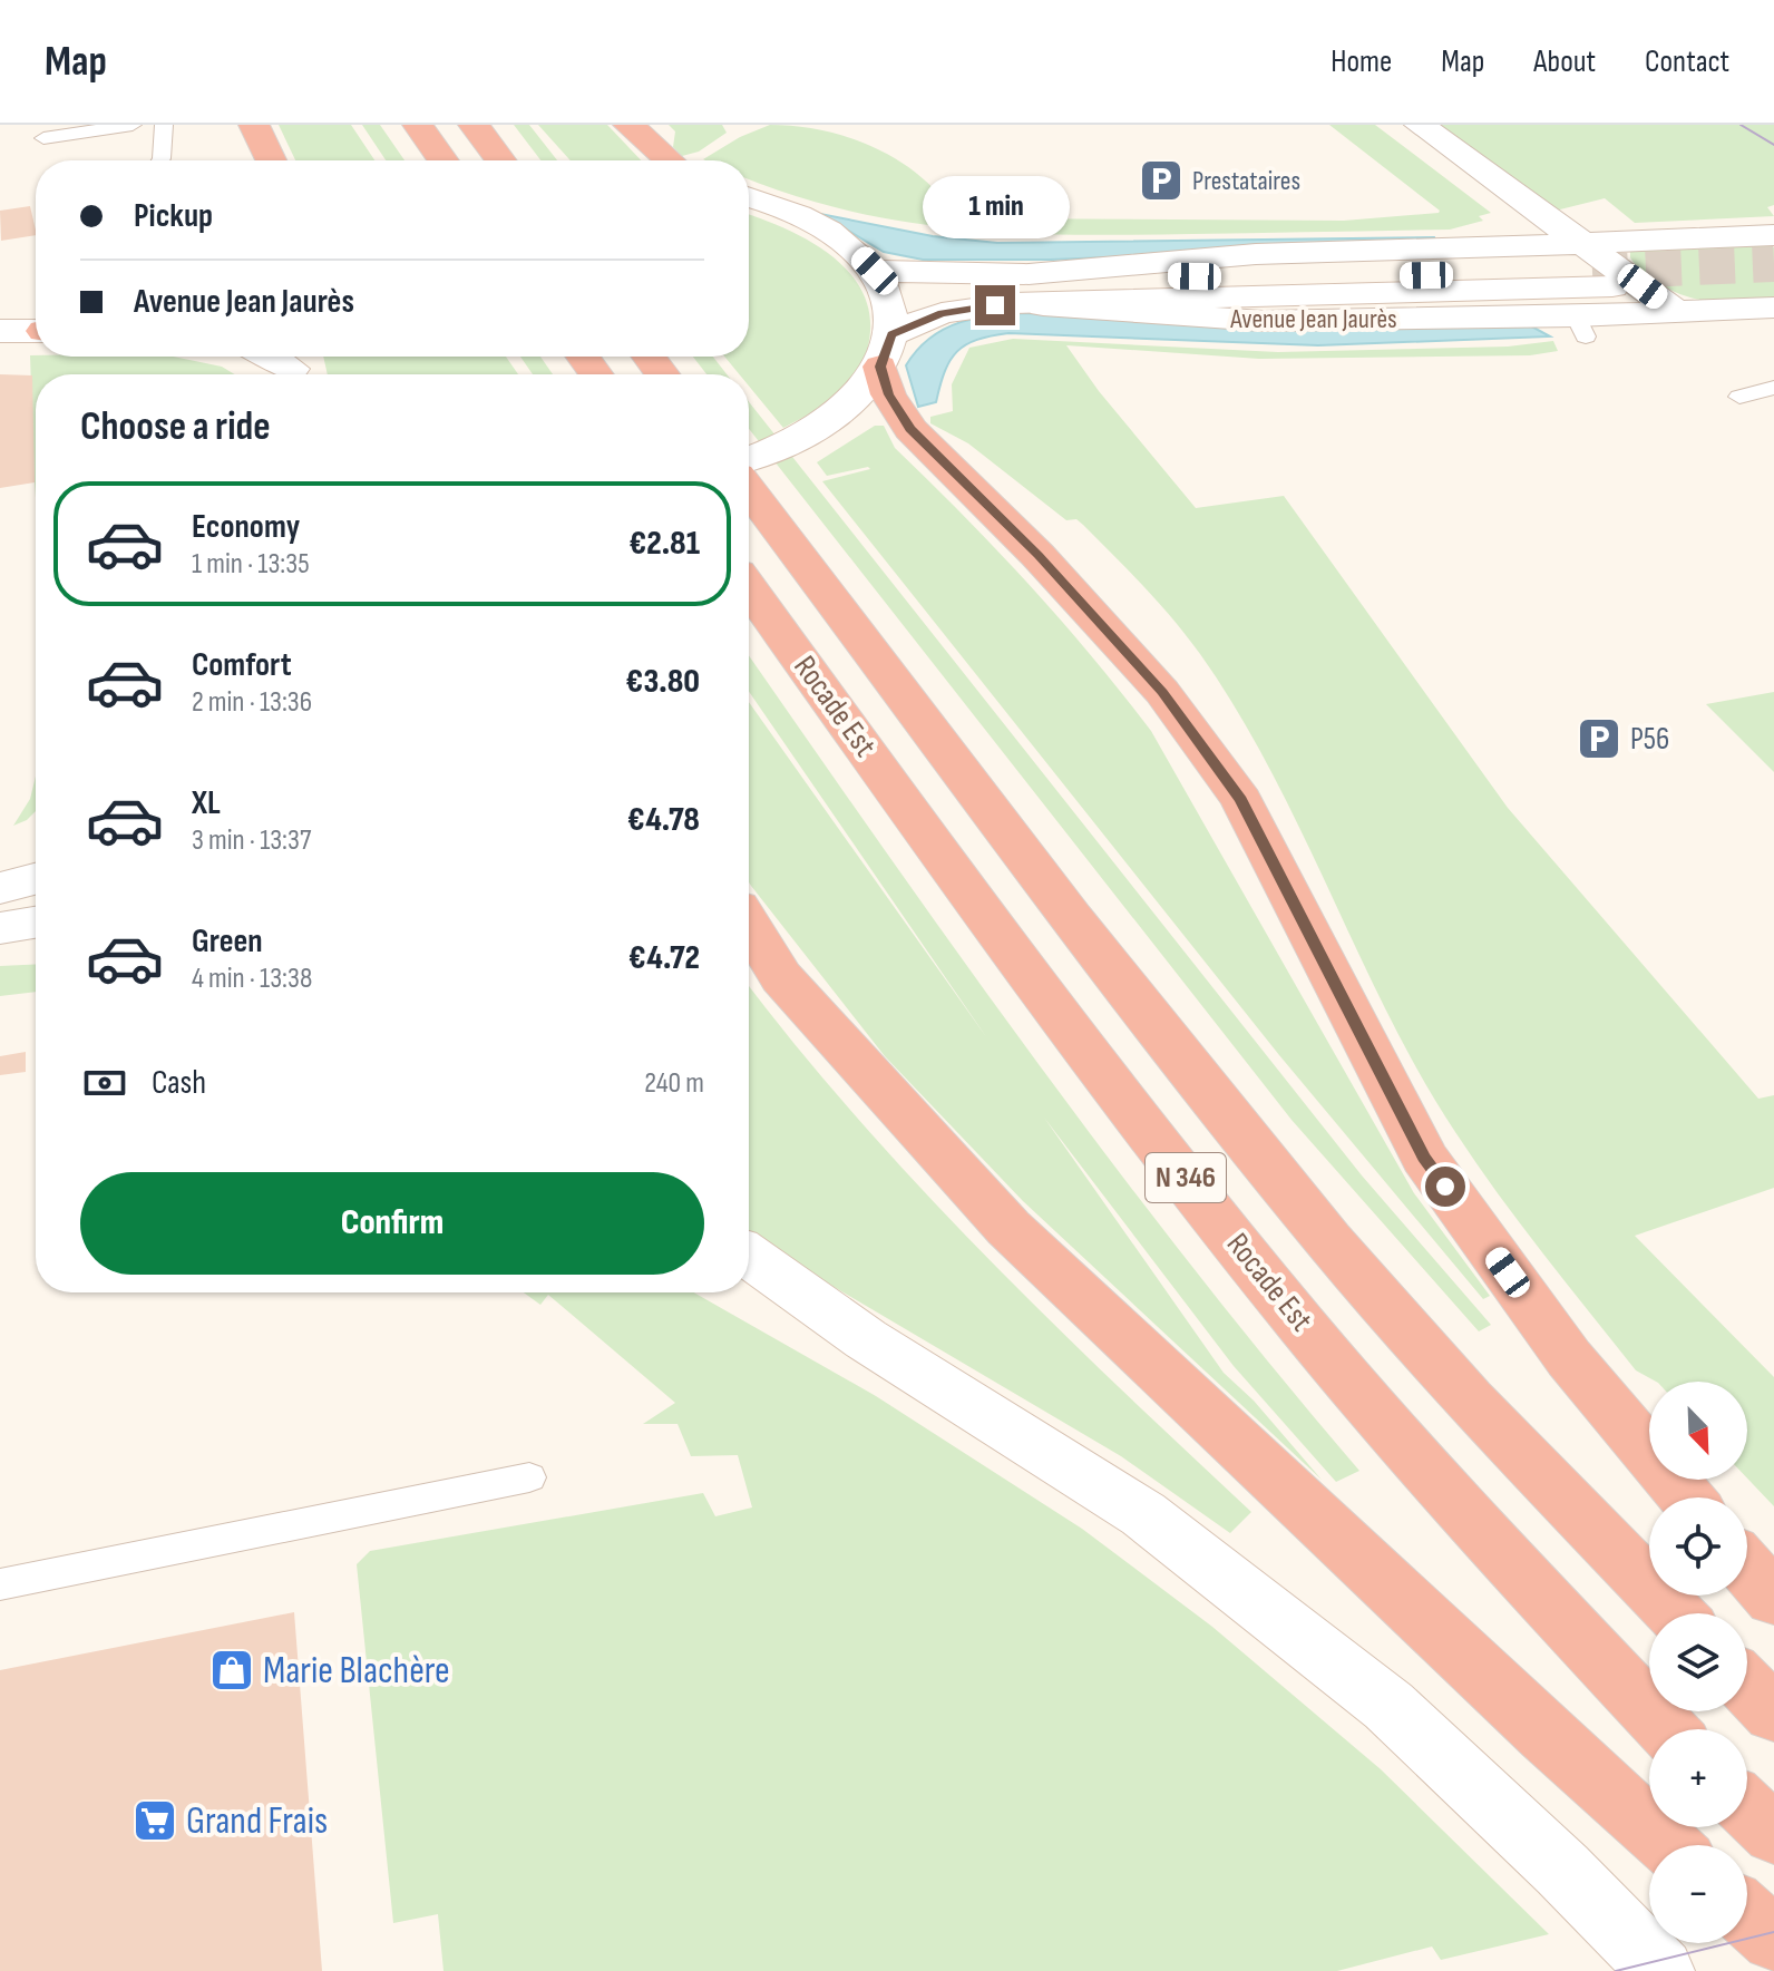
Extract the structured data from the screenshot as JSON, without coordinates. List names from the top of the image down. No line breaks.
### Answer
{"streets":{"highway":["Rocade Est","N 346"],"main road":["Avenue Jean Jaurès"]},"places":{"parking":["Prestataires","P56"],"shop":["Marie Blachère"],"supermarket":["Grand Frais"]},"north":"bottom right","page":{"header":"Map","nav":["Home","Map","About","Contact"],"banner":["Pickup","Avenue Jean Jaurès"],"bubble":"1 min","heading":"Choose a ride","list":[{"name":"Economy","note":"1 min · 13:35","value":"€2.81"},{"name":"Comfort","note":"2 min · 13:36","value":"€3.80"},{"name":"XL","note":"3 min · 13:37","value":"€4.78"},{"name":"Green","note":"4 min · 13:38","value":"€4.72"}],"pay":["Cash","240 m"],"buttons":"Confirm","map_buttons":["+","−"]}}
